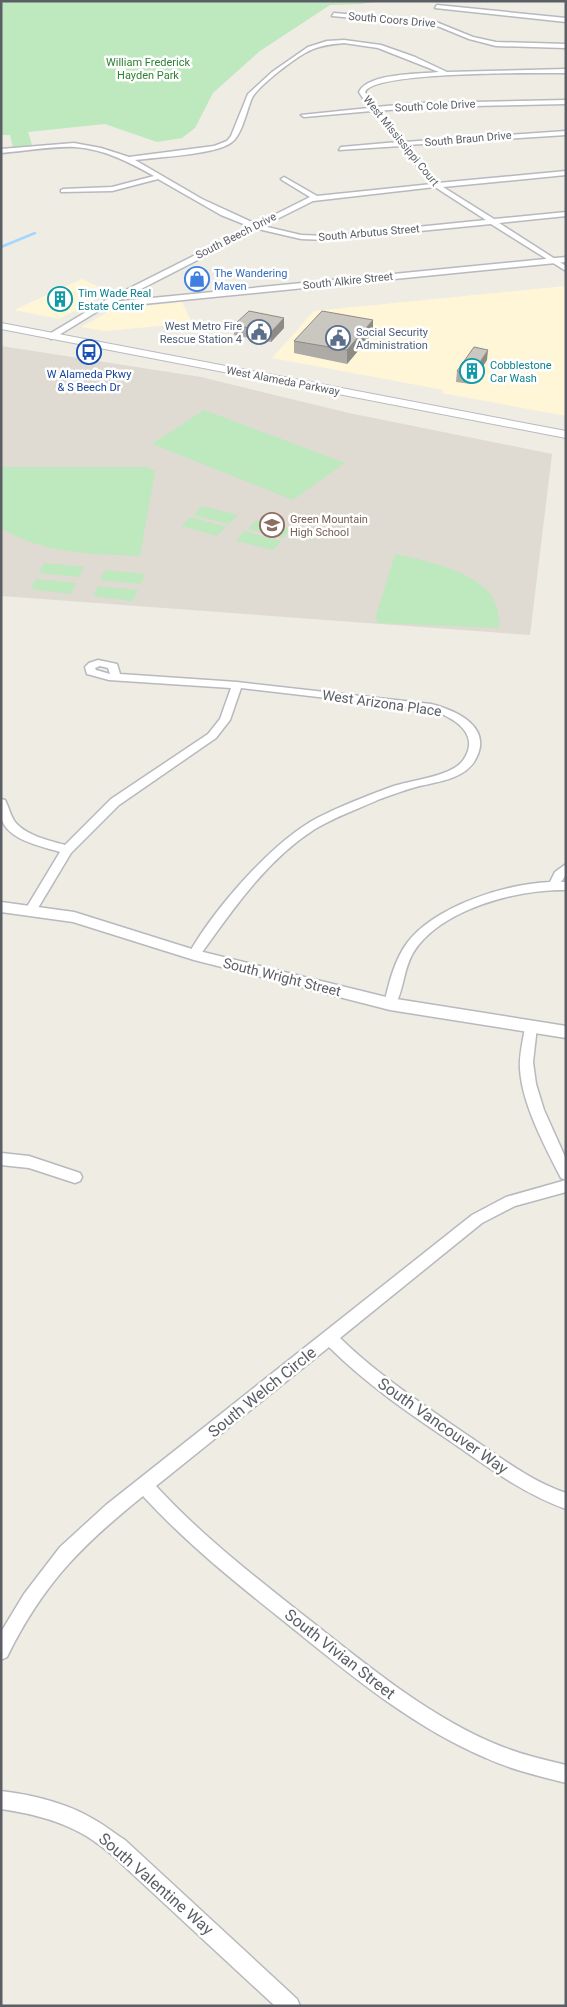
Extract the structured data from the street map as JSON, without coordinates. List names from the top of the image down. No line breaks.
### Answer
{"streets":{"main road":["West Alameda Parkway"],"street":["South Coors Drive","South Cole Drive","South Braun Drive","West Mississippi Court","South Arbutus Street","South Beech Drive","South Alkire Street","West Arizona Place","South Wright Street","South Welch Circle","South Vancouver Way","South Vivian Street","South Valentine Way"]},"crossings":[["South Cole Drive","West Mississippi Court"],["South Braun Drive","West Mississippi Court"],["West Mississippi Court","South Arbutus Street"],["West Mississippi Court","South Beech Drive"],["West Mississippi Court","South Alkire Street"],["South Arbutus Street","South Beech Drive"],["South Beech Drive","South Alkire Street"],["South Beech Drive","West Alameda Parkway"],["West Arizona Place","South Wright Street"],["South Welch Circle","South Vancouver Way"],["South Welch Circle","South Vivian Street"]],"parks":["William Frederick Hayden Park"],"places":{"shop":["The Wandering Maven"],"building":["Tim Wade Real Estate Center","Cobblestone Car Wash"],"public building":["West Metro Fire Rescue Station 4","Social Security Administration"],"bus stop":["W Alameda Pkwy & S Beech Dr"],"school or university":["Green Mountain High School"]}}
